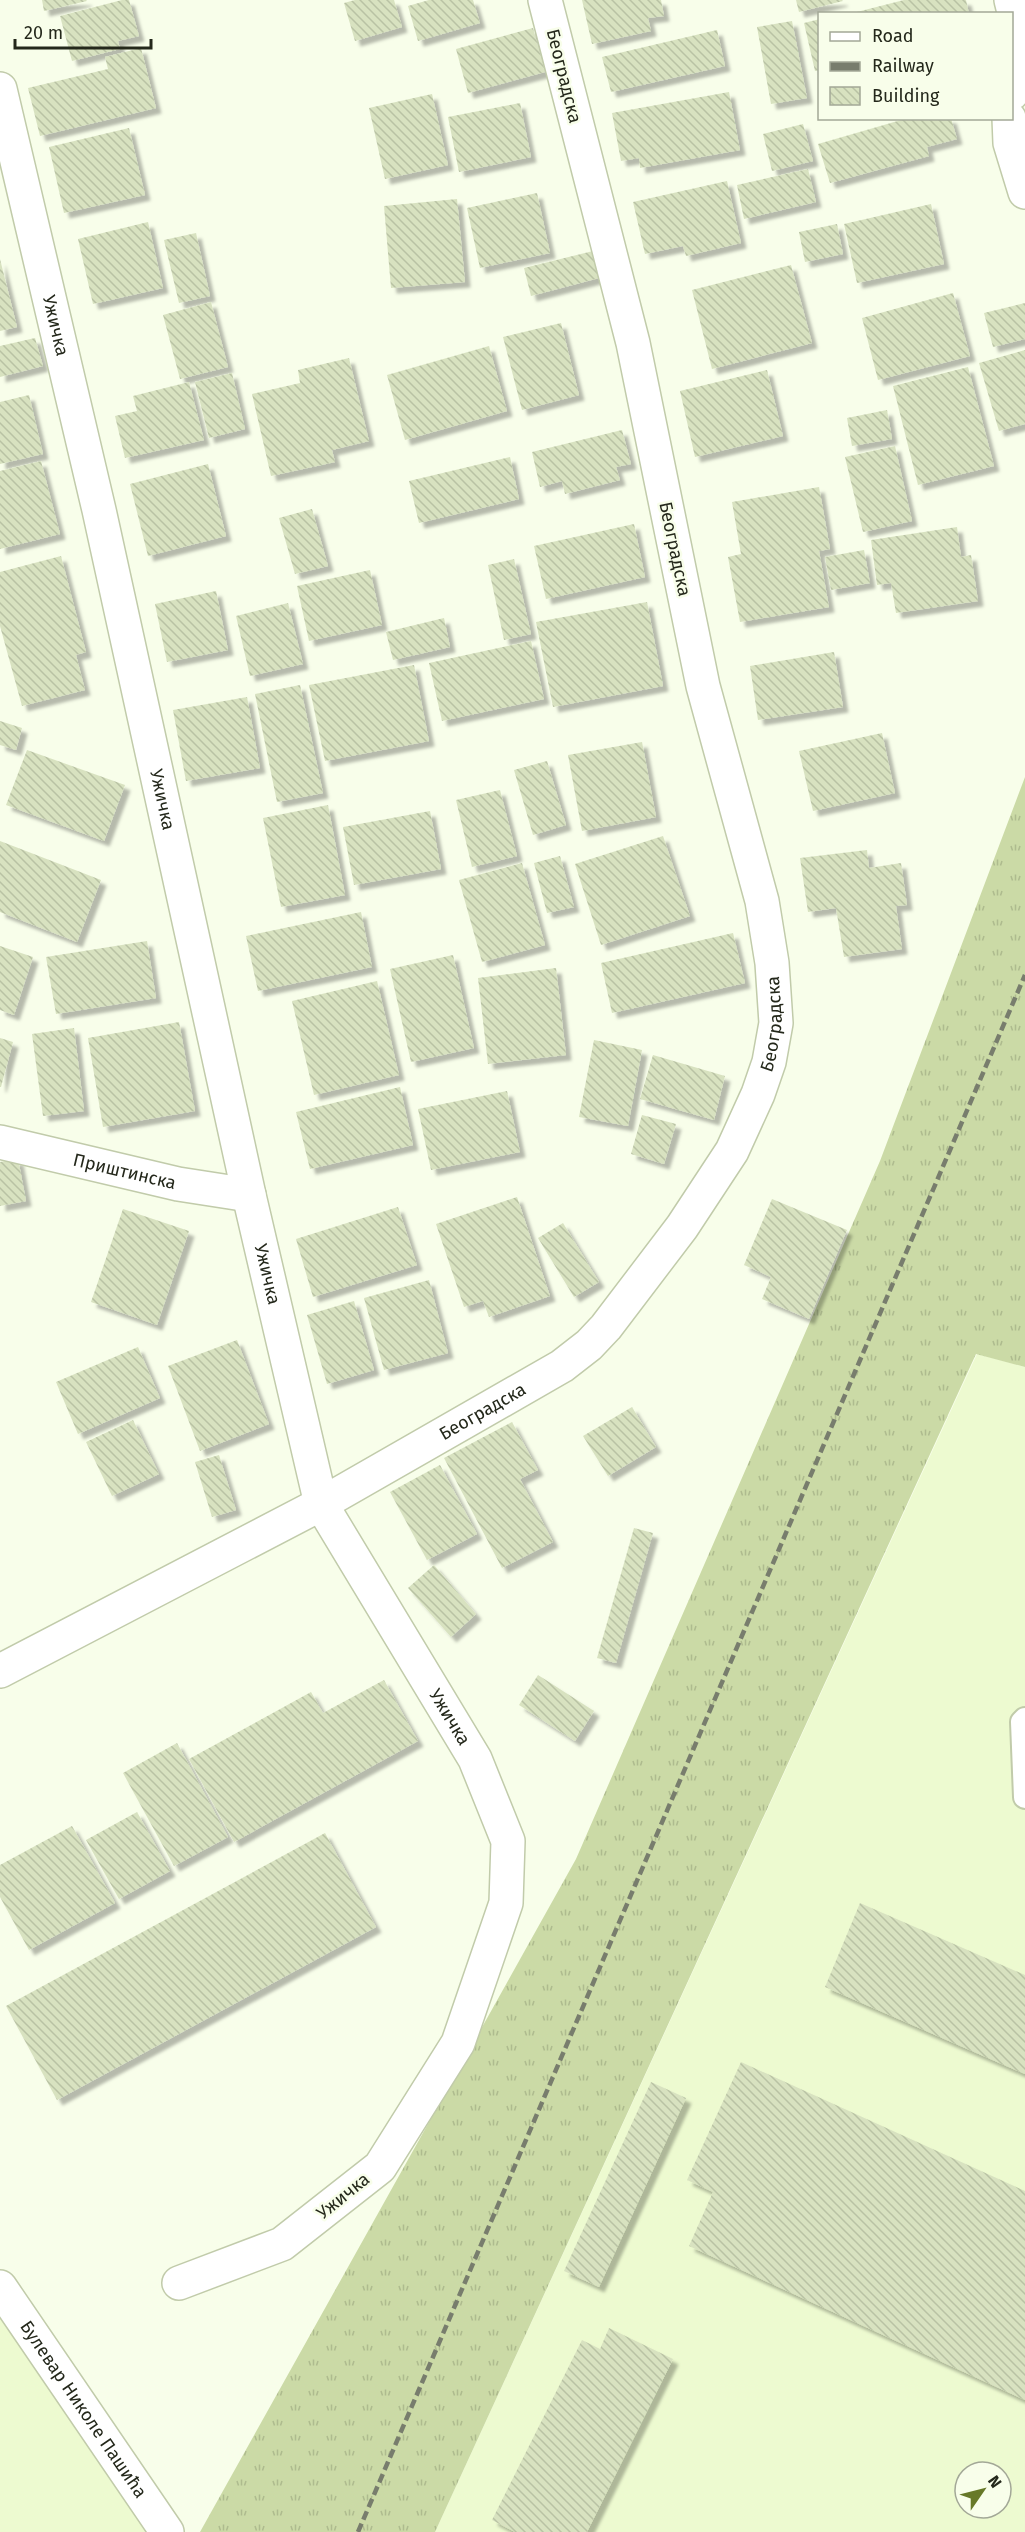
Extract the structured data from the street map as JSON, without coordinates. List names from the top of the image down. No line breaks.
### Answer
{"streets":{"street":["Београдска","Ужичка","Приштинска","Булевар Николе Пашића"]},"crossings":[["Београдска","Ужичка"],["Ужичка","Приштинска"]],"legend":["Road","Railway","Building"],"scale_bar":"20 m","north":"top right"}
